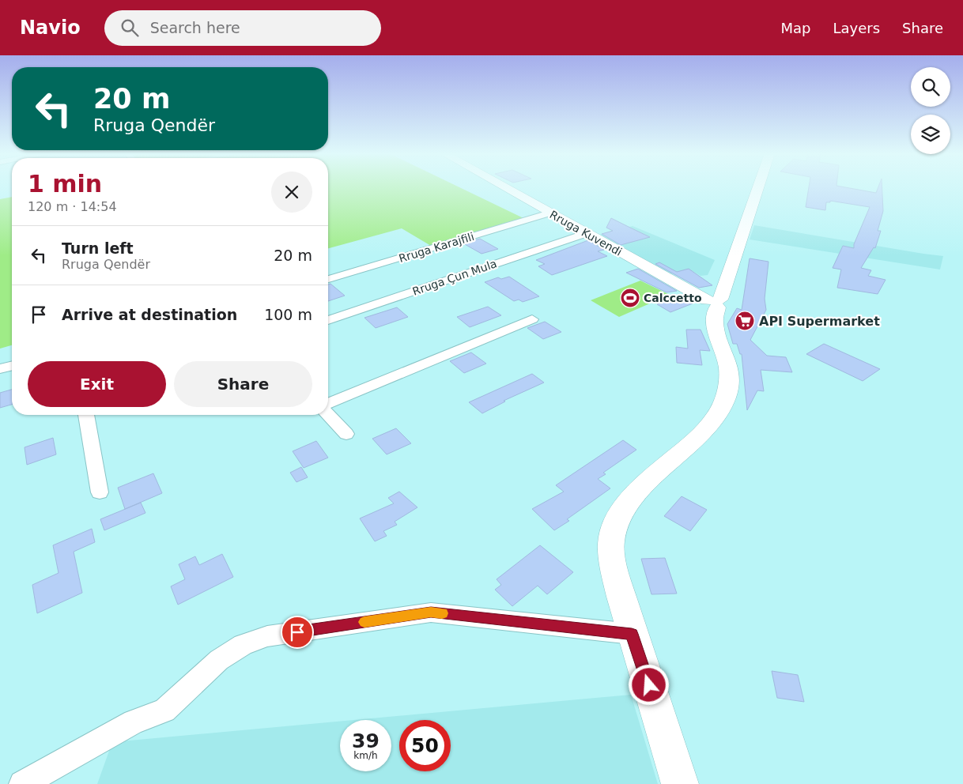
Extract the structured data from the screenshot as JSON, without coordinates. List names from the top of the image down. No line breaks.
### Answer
{"streets":{"main road":["Rruga Kuvendi"],"street":["Rruga Karajfili","Rruga Çun Mula"]},"crossings":[["Rruga Kuvendi","Rruga Karajfili"],["Rruga Kuvendi","Rruga Çun Mula"]],"places":{"sports":["Calccetto"],"supermarket":["API Supermarket"]},"page":{"header":"Navio","search":"Search here","nav":["Map","Layers","Share"],"turn":["20 m","Rruga Qendër"],"heading":["1 min","120 m · 14:54"],"list":[{"name":"Turn left","note":"Rruga Qendër","value":"20 m"},{"name":"Arrive at destination","value":"100 m"}],"buttons":["Exit","Share"],"speed":"39 km/h","limit":"50"}}
